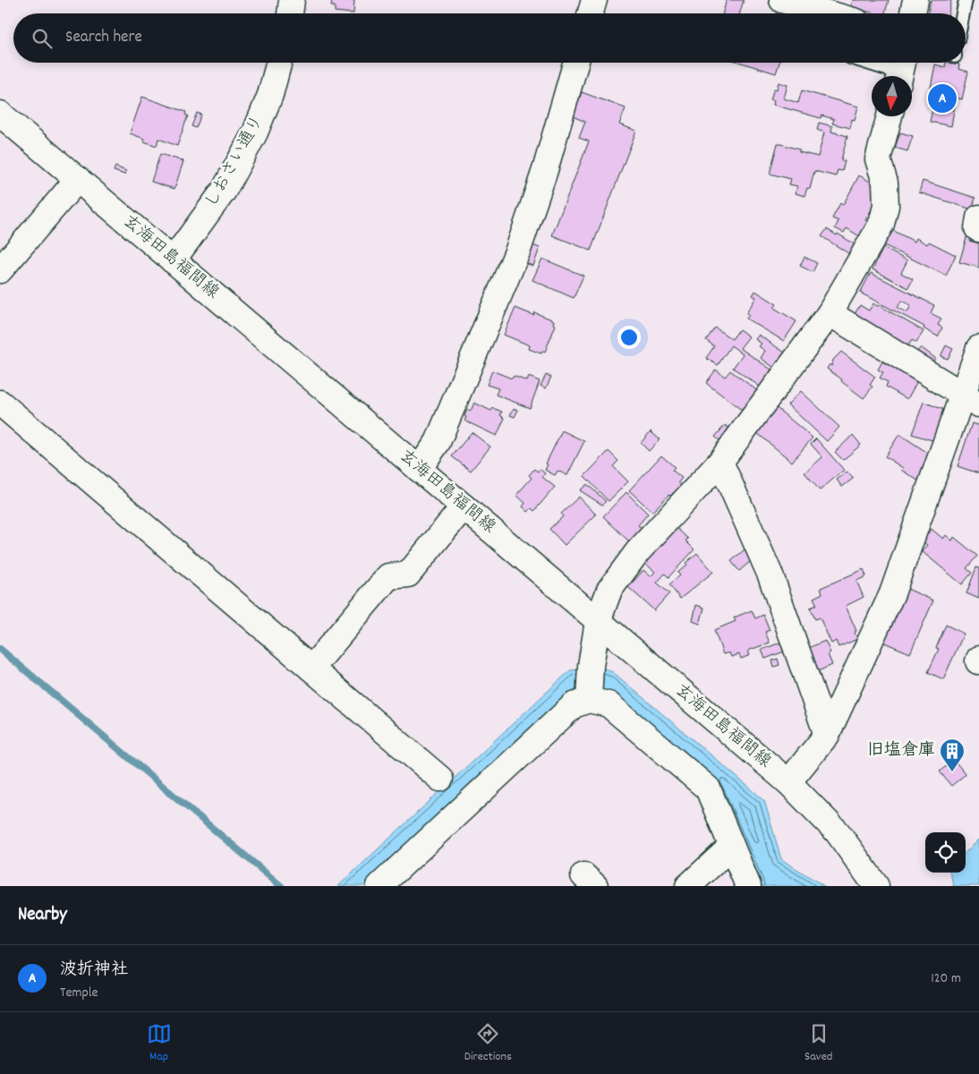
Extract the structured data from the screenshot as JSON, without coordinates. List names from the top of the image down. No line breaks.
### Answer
{"streets":{"street":["しおさい通り","玄海田島福間線"]},"crossings":[["しおさい通り","玄海田島福間線"]],"places":{"building":["旧塩倉庫"]},"north":"bottom","page":{"search":"Search here","pins":"A","heading":"Nearby","list":[{"mark":"A","name":"波折神社","note":"Temple","value":"120 m"}],"nav":["Map","Directions","Saved"]}}
